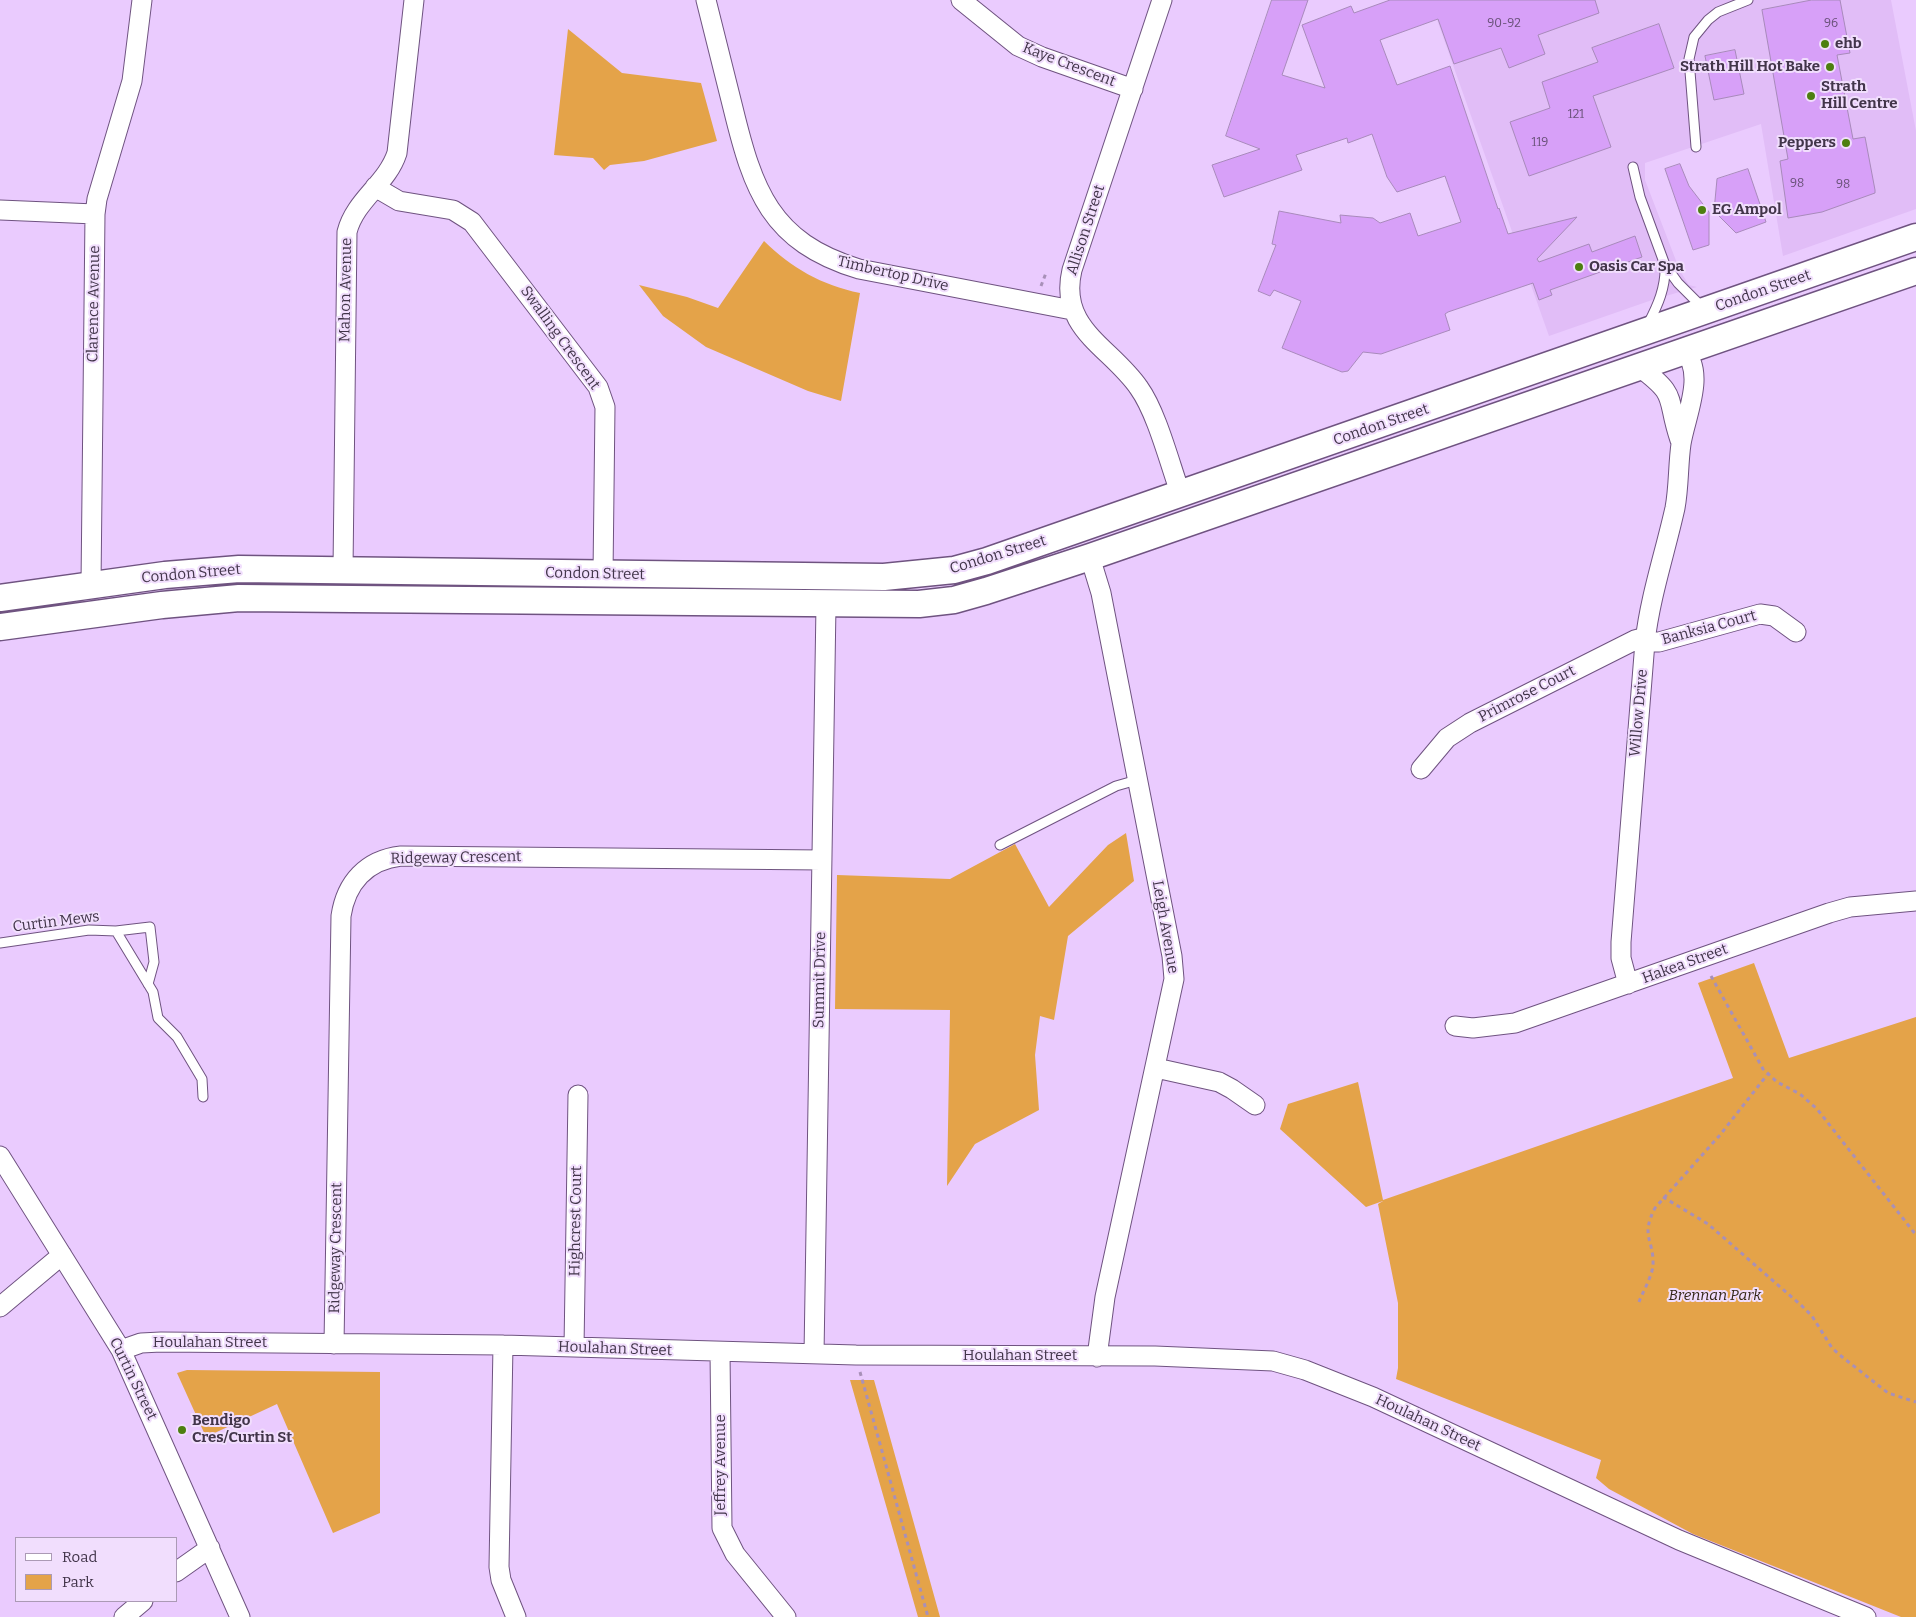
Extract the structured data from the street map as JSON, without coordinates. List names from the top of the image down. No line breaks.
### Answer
{"streets":{"main road":["Mahon Avenue","Condon Street","Clarence Avenue"],"street":["Kaye Crescent","Allison Street","Timbertop Drive","Swalling Crescent","Banksia Court","Primrose Court","Willow Drive","Ridgeway Crescent","Leigh Avenue","Hakea Street","Summit Drive","Highcrest Court","Houlahan Street","Curtin Street","Jeffrey Avenue"],"lane":["Curtin Mews"]},"crossings":[["Kaye Crescent","Allison Street"],["Allison Street","Timbertop Drive"],["Allison Street","Condon Street"],["Mahon Avenue","Condon Street"],["Mahon Avenue","Swalling Crescent"],["Condon Street","Clarence Avenue"],["Condon Street","Swalling Crescent"],["Condon Street","Willow Drive"],["Condon Street","Leigh Avenue"],["Condon Street","Summit Drive"],["Banksia Court","Primrose Court"],["Banksia Court","Willow Drive"],["Primrose Court","Willow Drive"],["Willow Drive","Hakea Street"],["Ridgeway Crescent","Summit Drive"],["Ridgeway Crescent","Houlahan Street"],["Leigh Avenue","Houlahan Street"],["Summit Drive","Houlahan Street"],["Highcrest Court","Houlahan Street"],["Houlahan Street","Curtin Street"],["Houlahan Street","Jeffrey Avenue"]],"parks":["Brennan Park"],"places":["ehb","Strath Hill Hot Bake","Strath Hill Centre","Peppers","EG Ampol","Oasis Car Spa","Bendigo Cres/Curtin St"],"house_numbers":["90-92","96","121","119","98","98"],"legend":["Road","Park"]}
